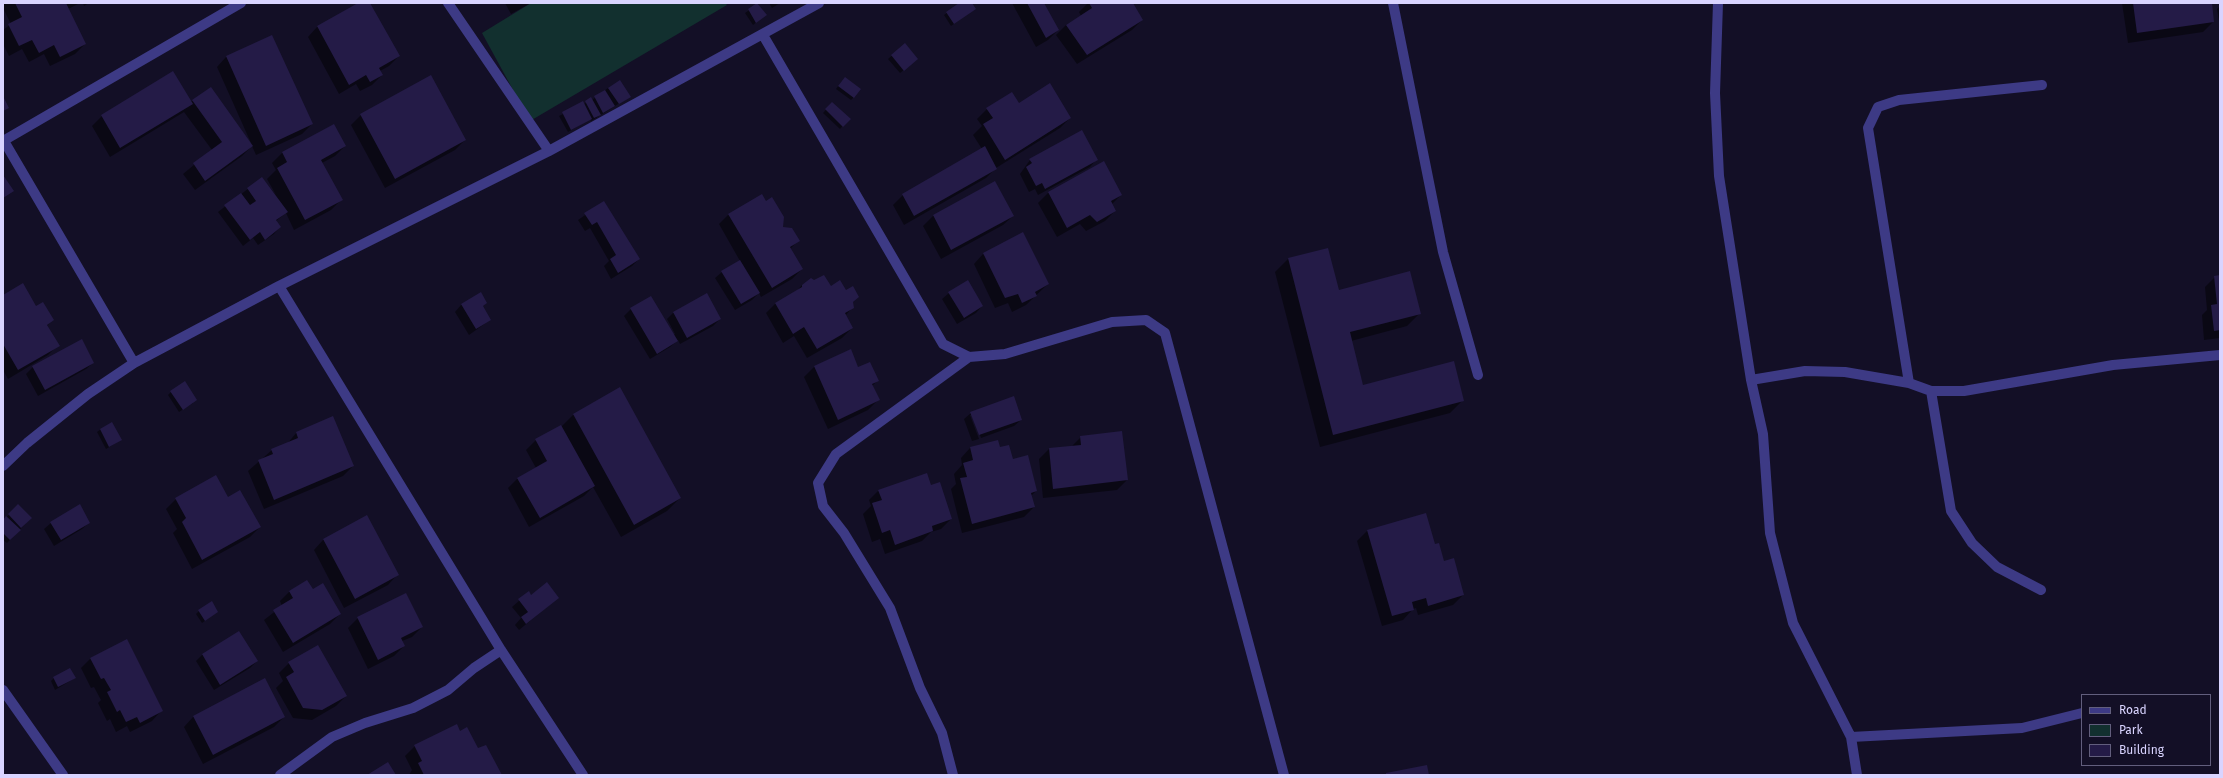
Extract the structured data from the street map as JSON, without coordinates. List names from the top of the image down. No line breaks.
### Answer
{"legend":["Road","Park","Building"]}
